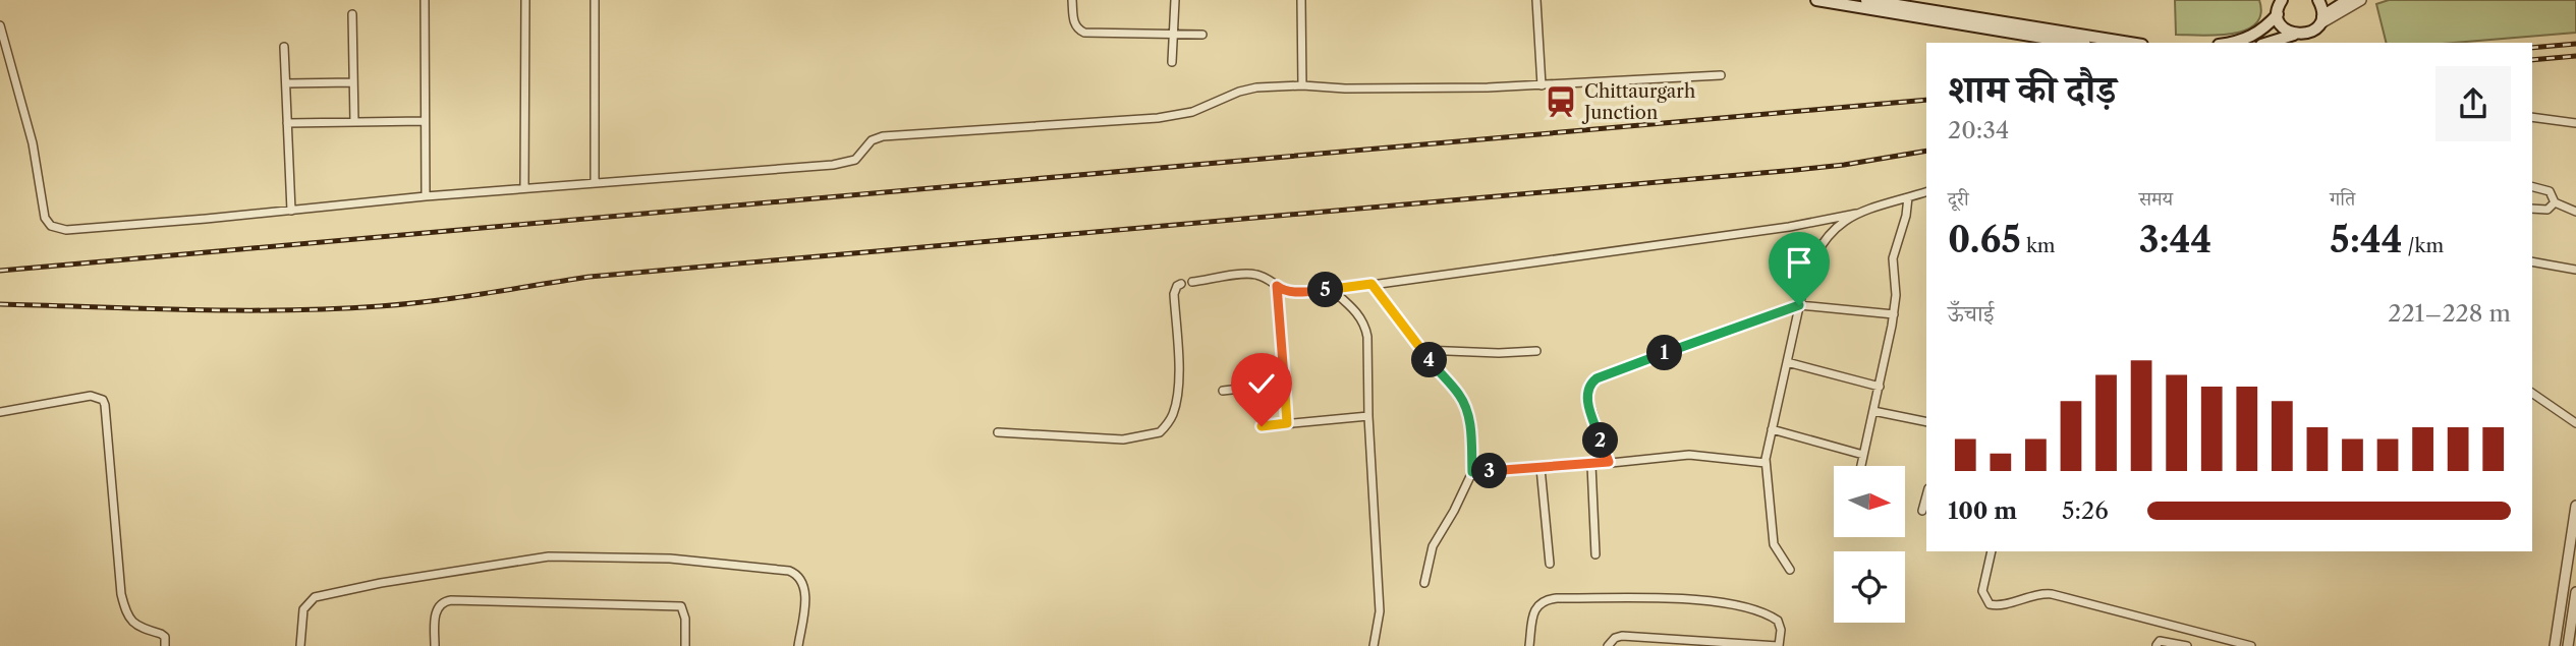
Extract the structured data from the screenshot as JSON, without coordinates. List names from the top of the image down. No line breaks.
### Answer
{"places":{"station":["Chittaurgarh Junction"]},"north":"right","page":{"heading":["शाम की दौड़","20:34"],"stats":[["दूरी","0.65 km"],["समय","3:44"],["गति","5:44 /km"]],"pins":["5","1","4","2","3"],"chart":["ऊँचाई","221–228 m"],"list":[{"name":"100 m","note":"5:26"}]}}
